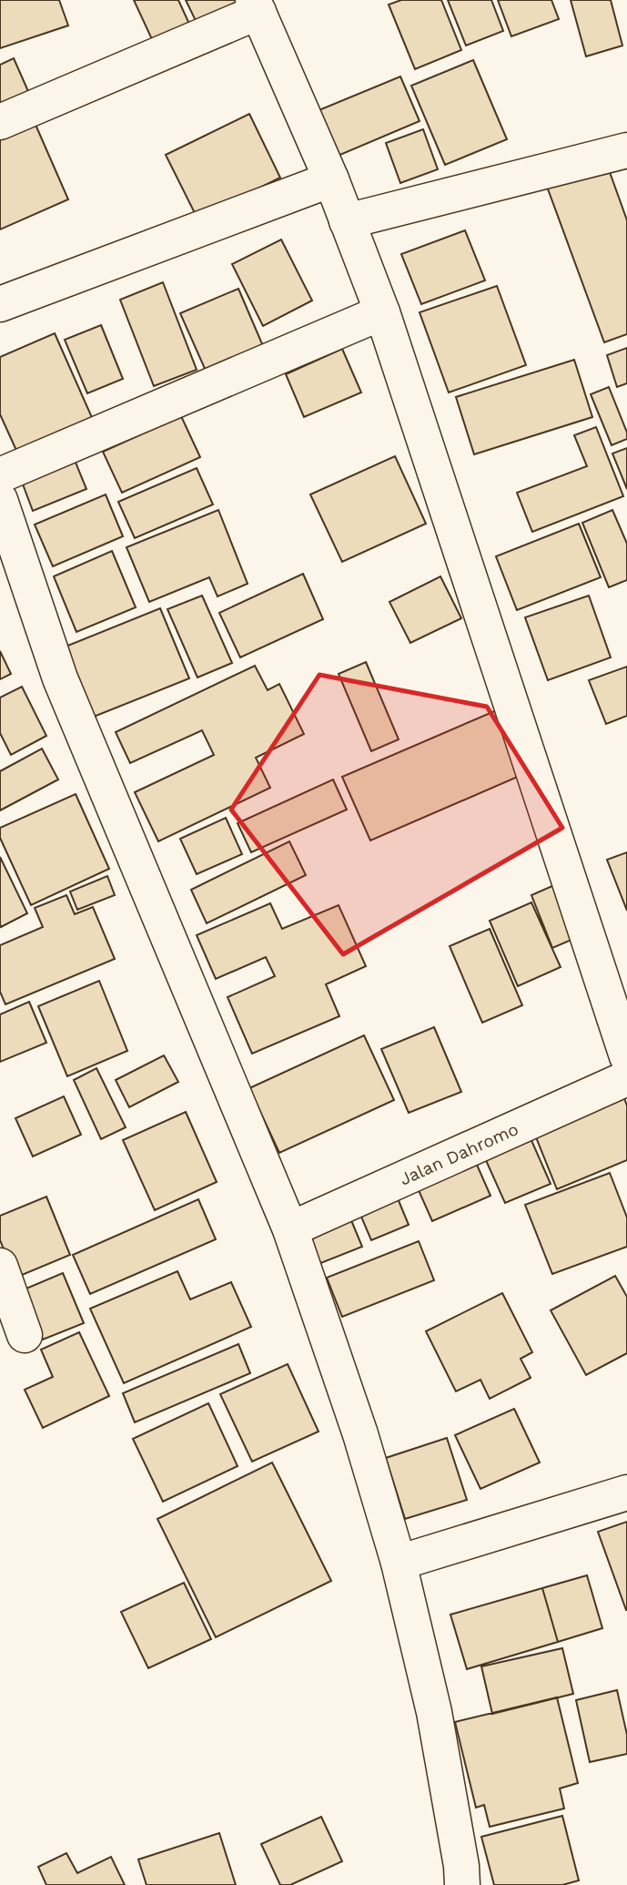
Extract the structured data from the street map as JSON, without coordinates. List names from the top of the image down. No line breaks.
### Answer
{"streets":{"street":["Jalan Dahromo"]}}
